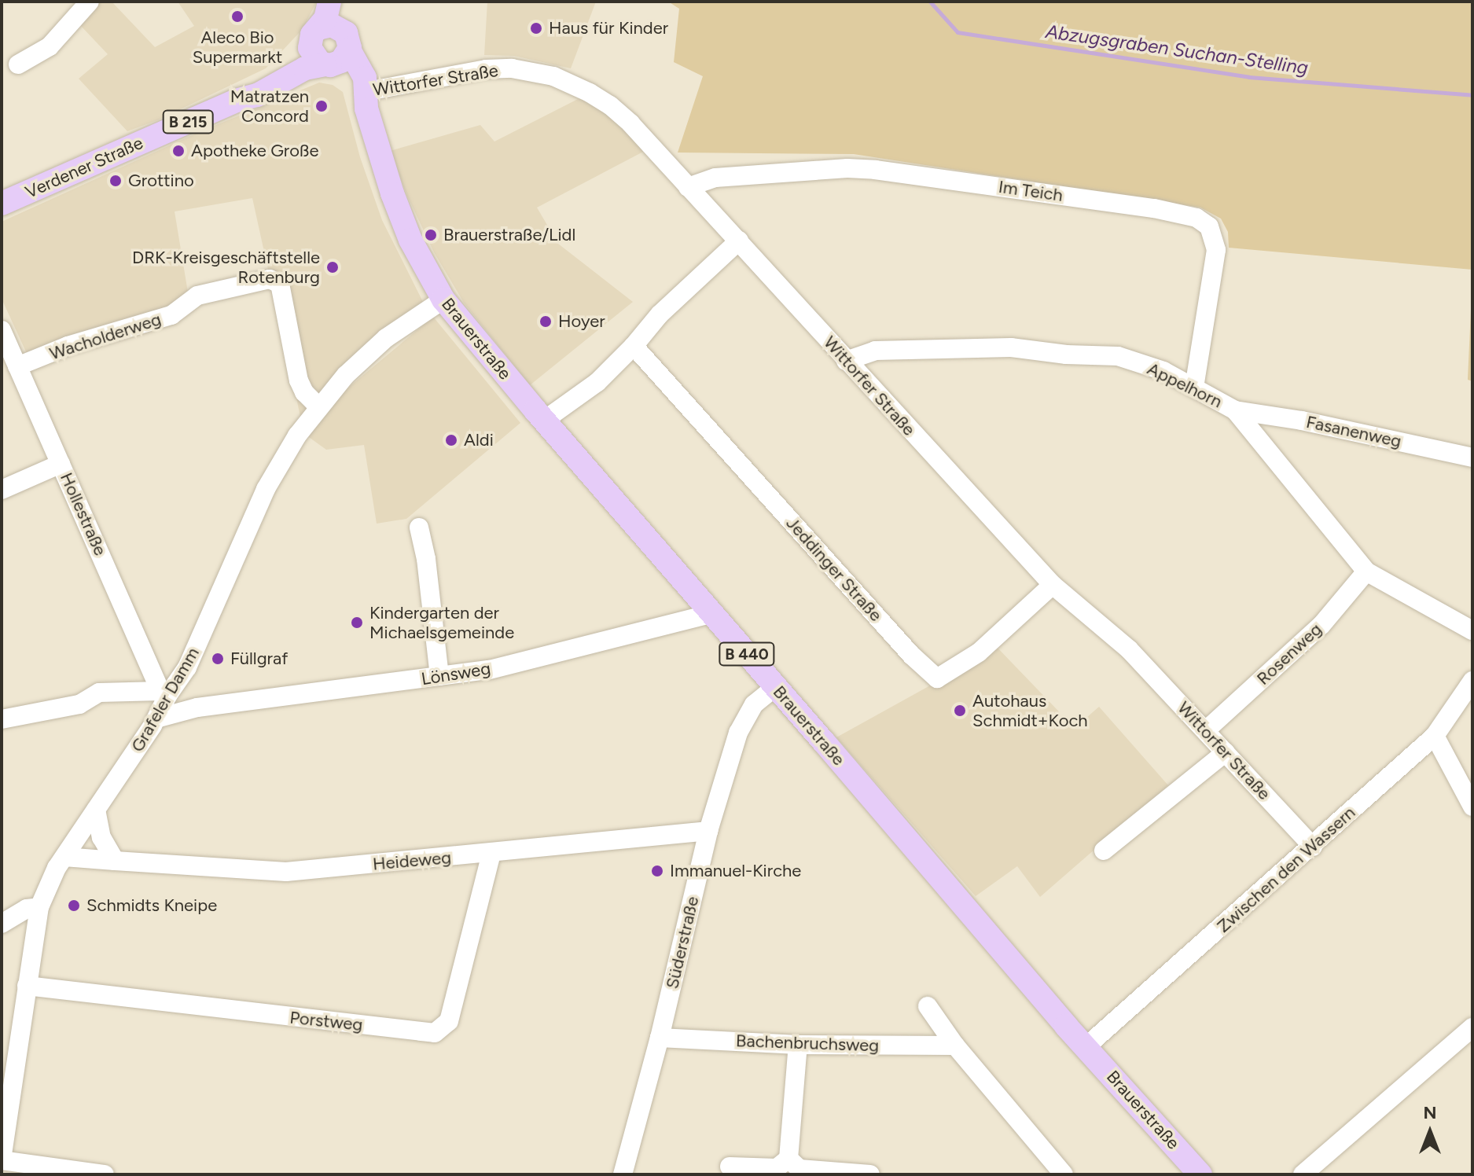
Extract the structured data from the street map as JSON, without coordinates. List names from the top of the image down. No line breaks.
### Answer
{"streets":{"main road":["B 215","Verdener Straße","Brauerstraße","B 440"],"street":["Wittorfer Straße","Im Teich","Wacholderweg","Appelhorn","Fasanenweg","Hollestraße","Jeddinger Straße","Rosenweg","Lönsweg","Grafeler Damm","Heideweg","Zwischen den Wassern","Süderstraße","Porstweg","Bachenbruchsweg"]},"crossings":[["Wittorfer Straße","Im Teich"],["Wittorfer Straße","Brauerstraße"],["Wittorfer Straße","Appelhorn"],["Wittorfer Straße","Jeddinger Straße"],["Wittorfer Straße","Rosenweg"],["Wittorfer Straße","Zwischen den Wassern"],["B 215","Verdener Straße"],["B 215","Brauerstraße"],["Verdener Straße","Brauerstraße"],["Im Teich","Appelhorn"],["Wacholderweg","Hollestraße"],["Wacholderweg","Grafeler Damm"],["Brauerstraße","Lönsweg"],["Brauerstraße","Grafeler Damm"],["Brauerstraße","Zwischen den Wassern"],["Brauerstraße","Süderstraße"],["Appelhorn","Fasanenweg"],["Appelhorn","Rosenweg"],["Hollestraße","Grafeler Damm"],["Lönsweg","Grafeler Damm"],["Grafeler Damm","Heideweg"],["Grafeler Damm","Porstweg"],["Heideweg","Süderstraße"],["Heideweg","Porstweg"],["Süderstraße","Bachenbruchsweg"]],"water":["Abzugsgraben Suchan-Stelling"],"places":["Aleco Bio Supermarkt","Haus für Kinder","Matratzen Concord","Apotheke Große","Grottino","Brauerstraße/Lidl","DRK-Kreisgeschäftstelle Rotenburg","Hoyer","Aldi","Kindergarten der Michaelsgemeinde","Füllgraf","Autohaus Schmidt+Koch","Immanuel-Kirche","Schmidts Kneipe"],"north":"top"}
